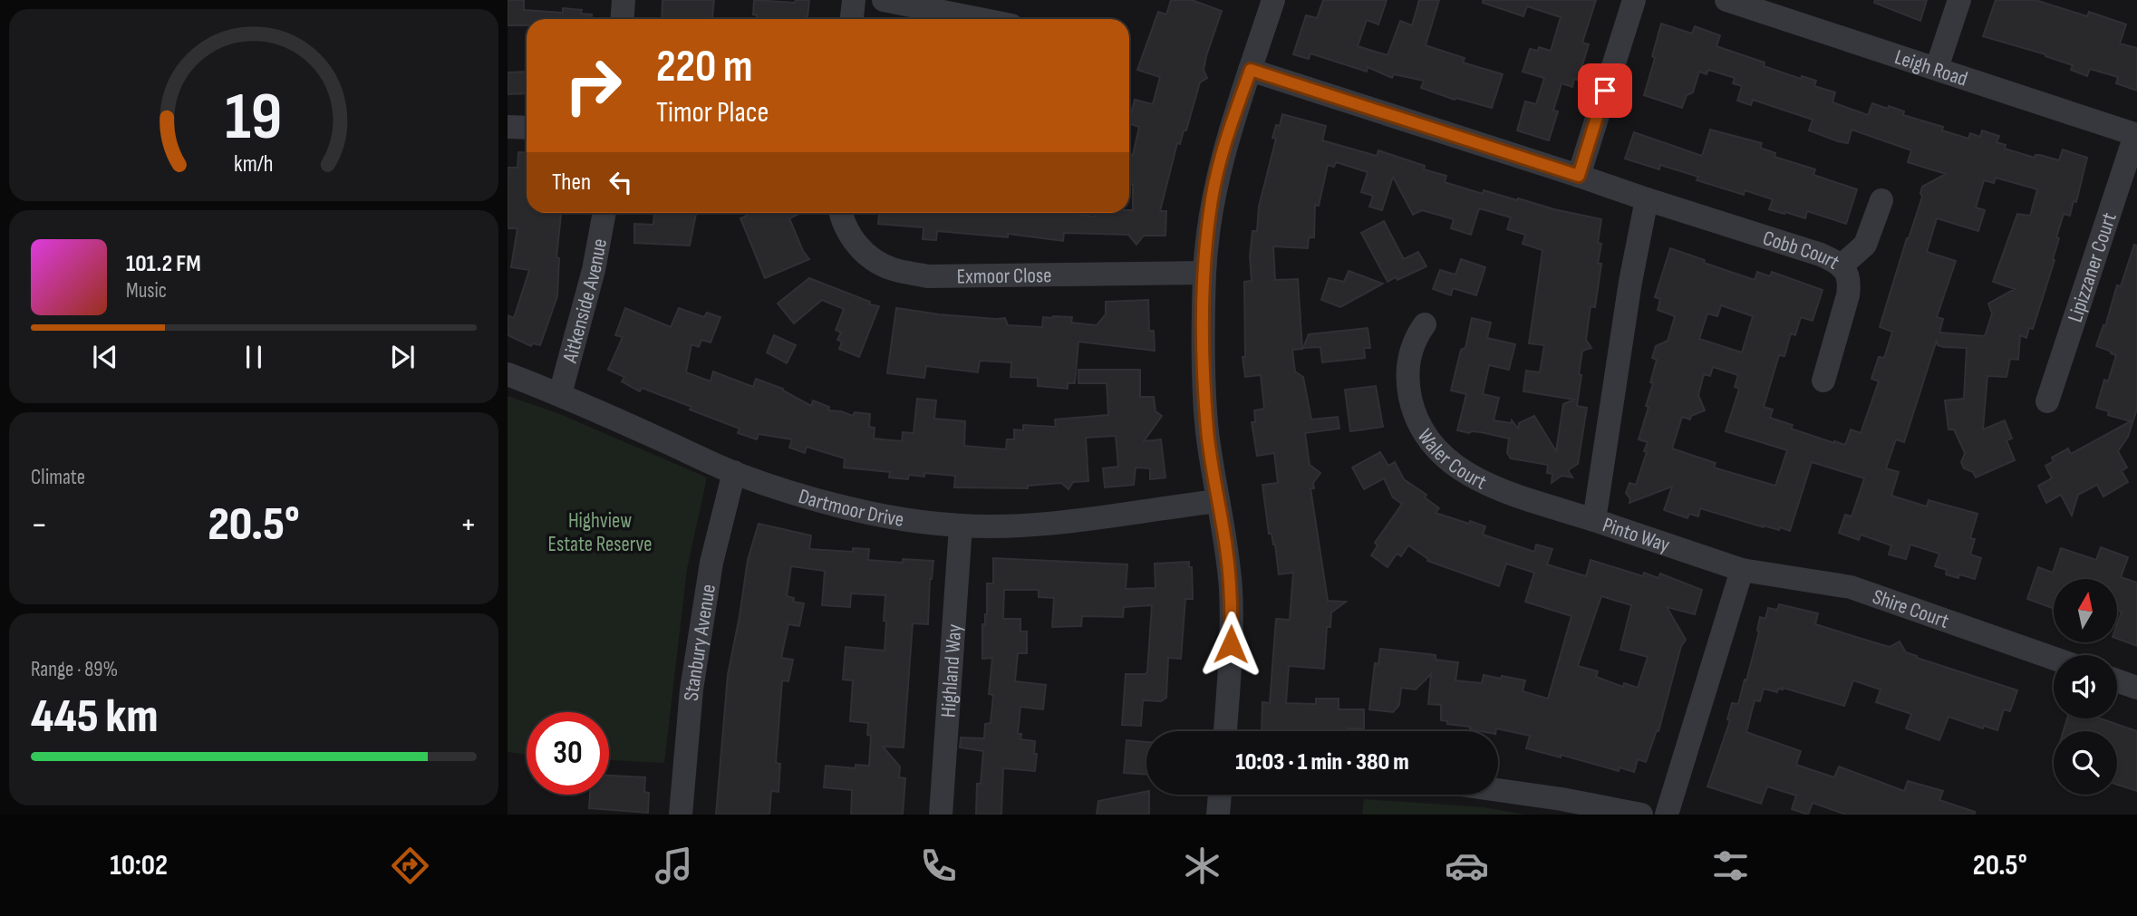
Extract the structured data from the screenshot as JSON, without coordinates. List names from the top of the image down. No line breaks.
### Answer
{"streets":{"street":["Leigh Road","Cobb Court","Lipizzaner Court","Exmoor Close","Aitkenside Avenue","Waler Court","Dartmoor Drive","Pinto Way","Shire Court","Stanbury Avenue","Highland Way"]},"crossings":[["Leigh Road","Lipizzaner Court"],["Cobb Court","Pinto Way"],["Aitkenside Avenue","Dartmoor Drive"],["Waler Court","Pinto Way"],["Dartmoor Drive","Stanbury Avenue"],["Dartmoor Drive","Highland Way"],["Pinto Way","Shire Court"]],"parks":["Highview Estate Reserve"],"north":"top","page":{"turn":["220 m","Timor Place"],"then":"Then","song":["101.2 FM","Music"],"tile":["Climate",["Range · 89%","445 km"]],"heat":["−","20.5°","+"],"limit":"30","trip":"10:03 · 1 min · 380 m","tabs":["10:02","20.5°"],"gauge":["19","km/h"]}}
